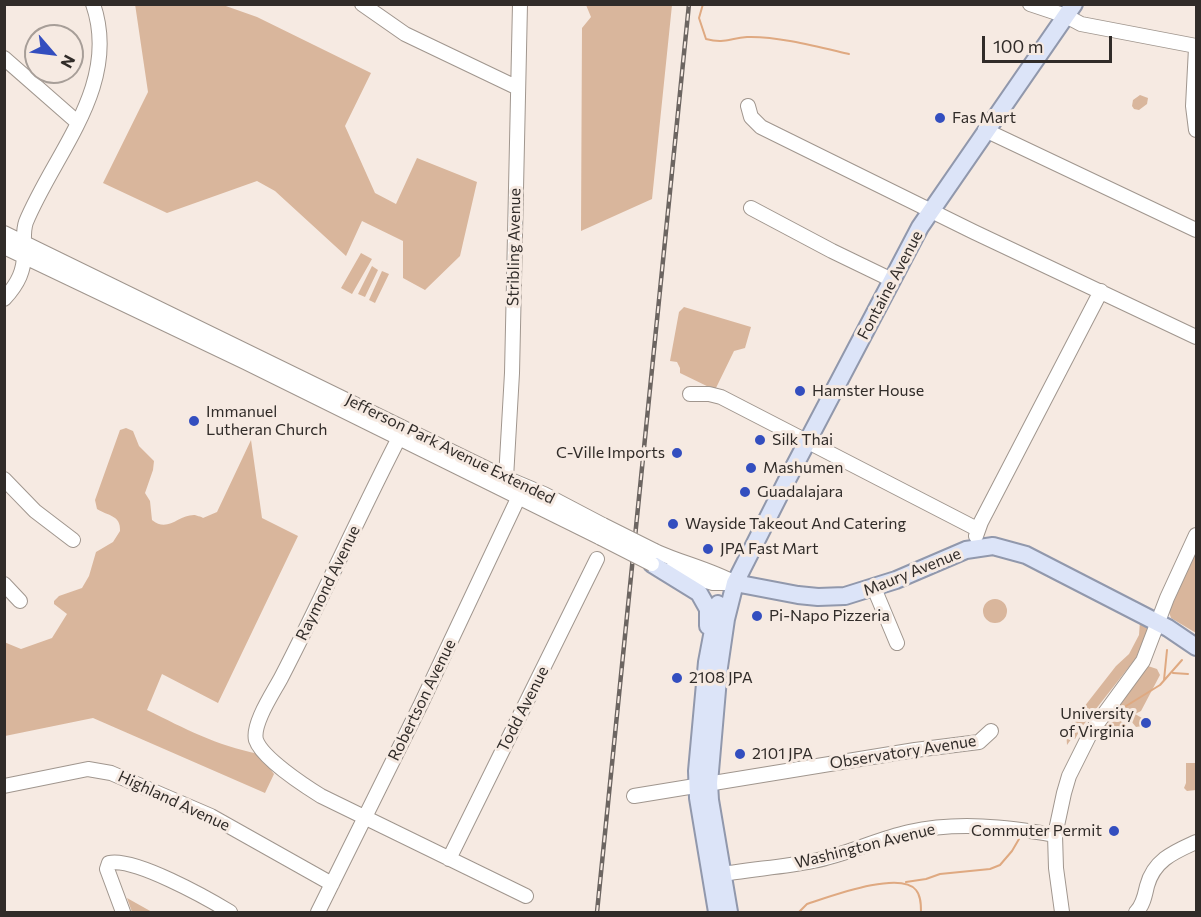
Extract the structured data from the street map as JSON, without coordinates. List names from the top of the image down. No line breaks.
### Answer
{"streets":{"main road":["Fontaine Avenue","Maury Avenue"],"street":["Stribling Avenue","Jefferson Park Avenue Extended","Raymond Avenue","Robertson Avenue","Todd Avenue","Observatory Avenue","Highland Avenue","Washington Avenue"]},"crossings":[["Stribling Avenue","Jefferson Park Avenue Extended"],["Fontaine Avenue","Jefferson Park Avenue Extended"],["Fontaine Avenue","Maury Avenue"],["Jefferson Park Avenue Extended","Maury Avenue"],["Jefferson Park Avenue Extended","Raymond Avenue"],["Jefferson Park Avenue Extended","Robertson Avenue"],["Raymond Avenue","Robertson Avenue"],["Robertson Avenue","Highland Avenue"]],"places":["Fas Mart","Hamster House","Immanuel Lutheran Church","Silk Thai","C-Ville Imports","Mashumen","Guadalajara","Wayside Takeout And Catering","JPA Fast Mart","Pi-Napo Pizzeria","2108 JPA","University of Virginia","2101 JPA","Commuter Permit"],"scale_bar":"100 m","north":"bottom right"}
